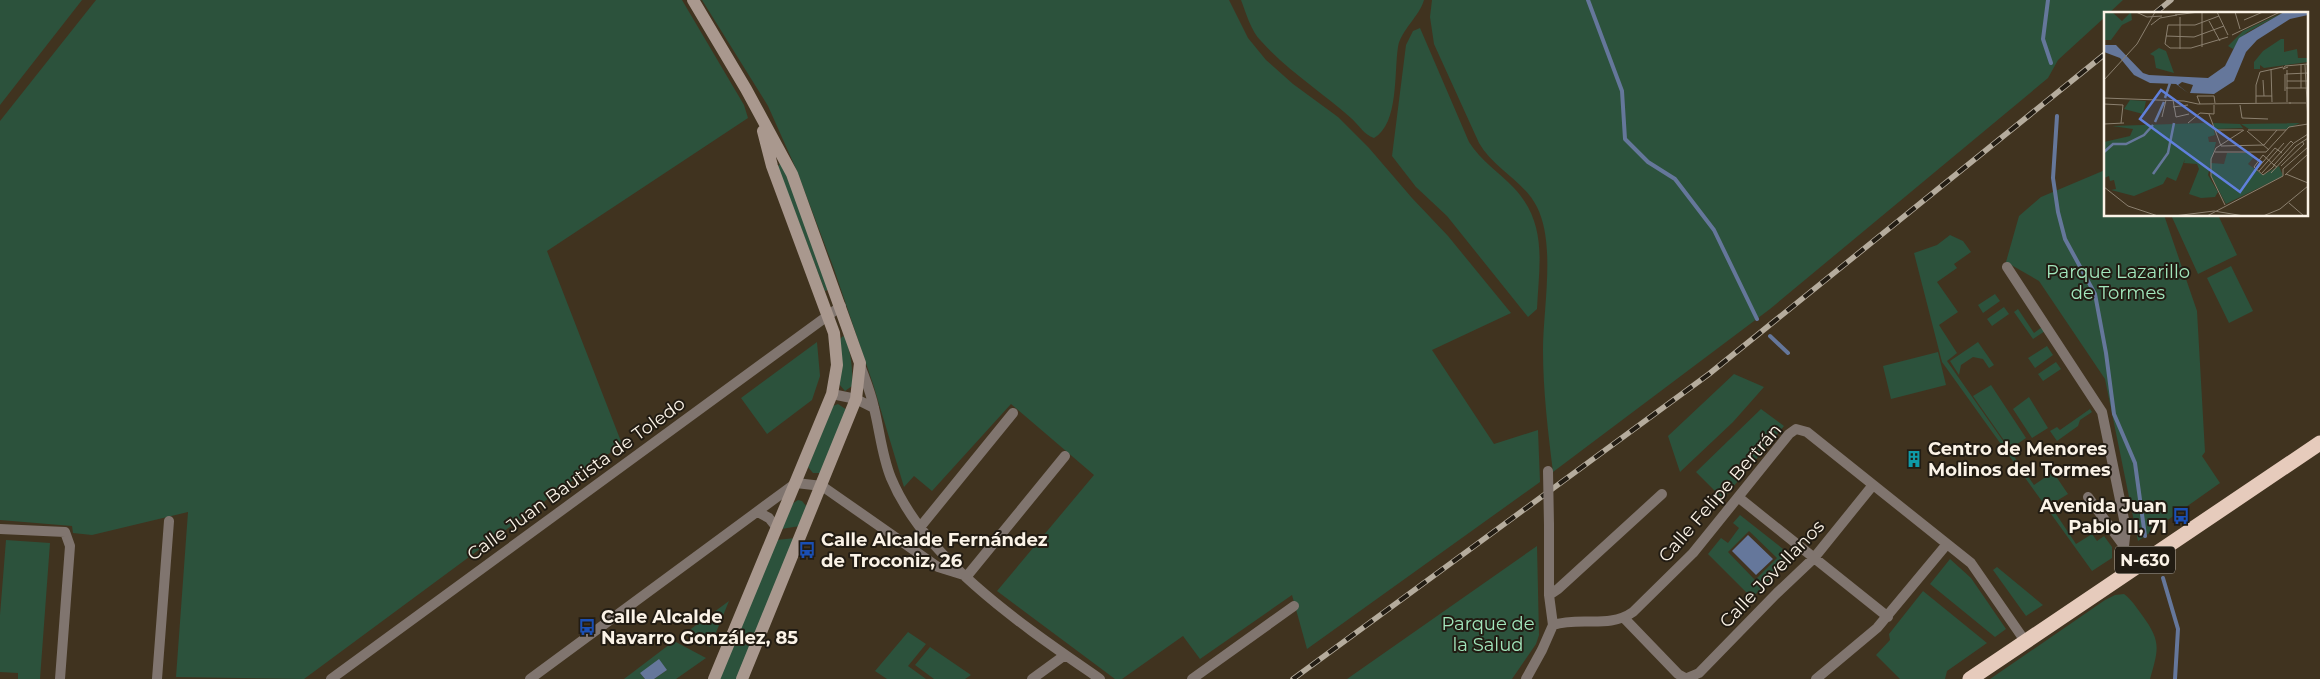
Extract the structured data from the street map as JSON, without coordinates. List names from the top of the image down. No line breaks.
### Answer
{"streets":{"highway":["N-630"],"street":["Calle Juan Bautista de Toledo","Calle Felipe Bertrán","Calle Jovellanos"]},"crossings":[["Calle Felipe Bertrán","Calle Jovellanos"]],"parks":["Parque Lazarillo de Tormes","Parque de la Salud"],"places":{"building":["Centro de Menores Molinos del Tormes"],"bus stop":["Avenida Juan Pablo II, 71","Calle Alcalde Fernández de Troconiz, 26","Calle Alcalde Navarro González, 85"]}}
